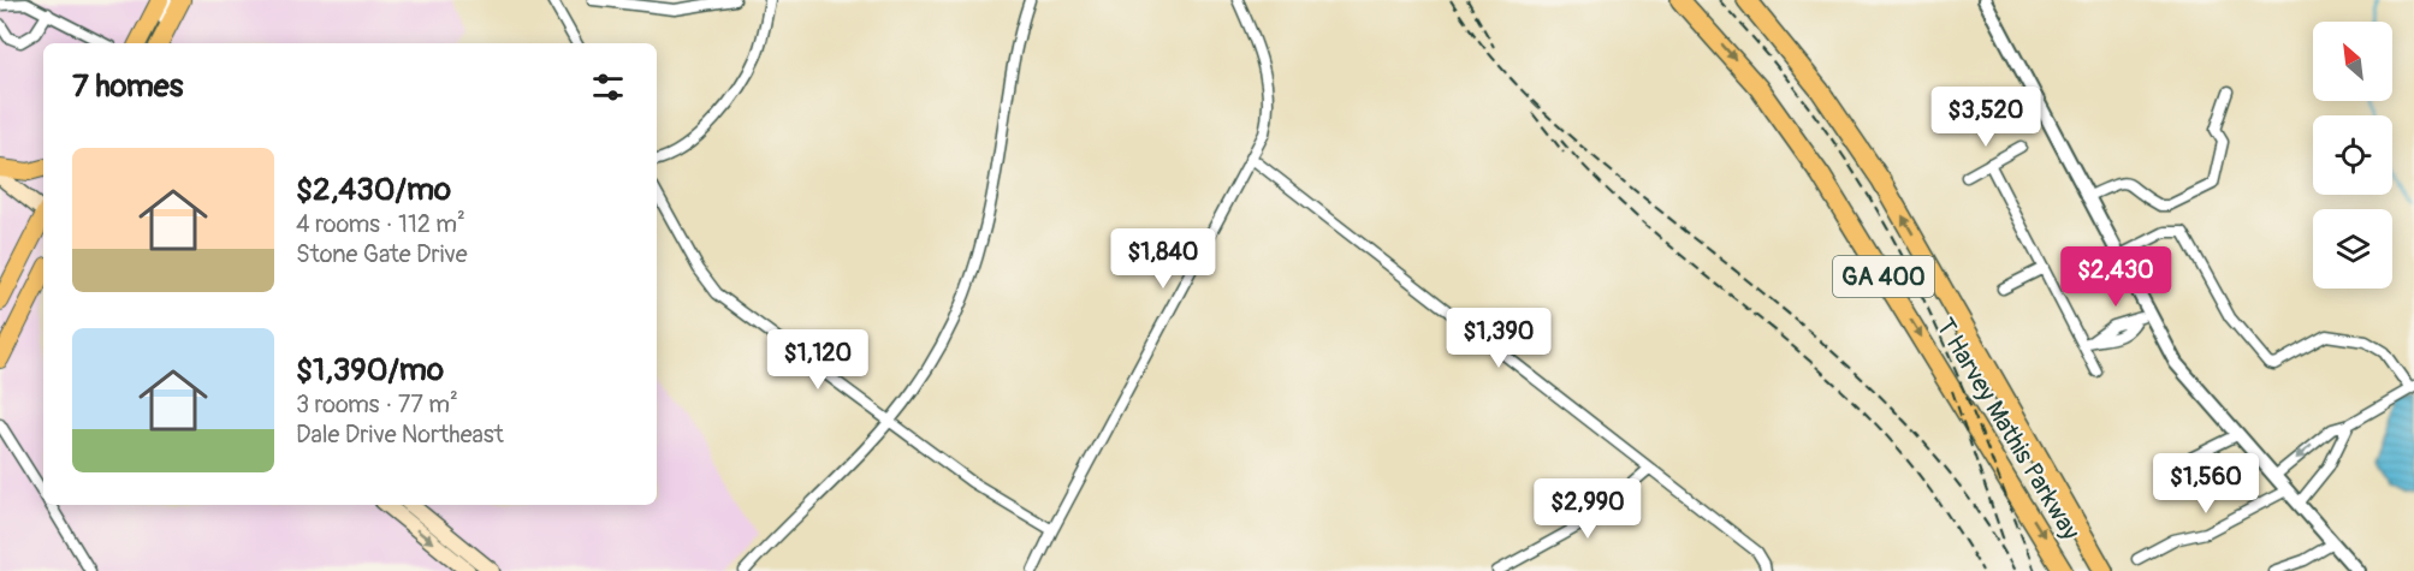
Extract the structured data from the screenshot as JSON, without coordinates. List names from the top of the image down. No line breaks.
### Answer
{"streets":{"highway":["GA 400","T Harvey Mathis Parkway"]},"north":"top left","page":{"heading":"7 homes","price":["$3,520","$1,840","$2,430","$1,390","$1,120","$1,560","$2,990"],"list":[{"name":"$2,430/mo","note":"4 rooms · 112 m² · Stone Gate Drive"},{"name":"$1,390/mo","note":"3 rooms · 77 m² · Dale Drive Northeast"}]}}
